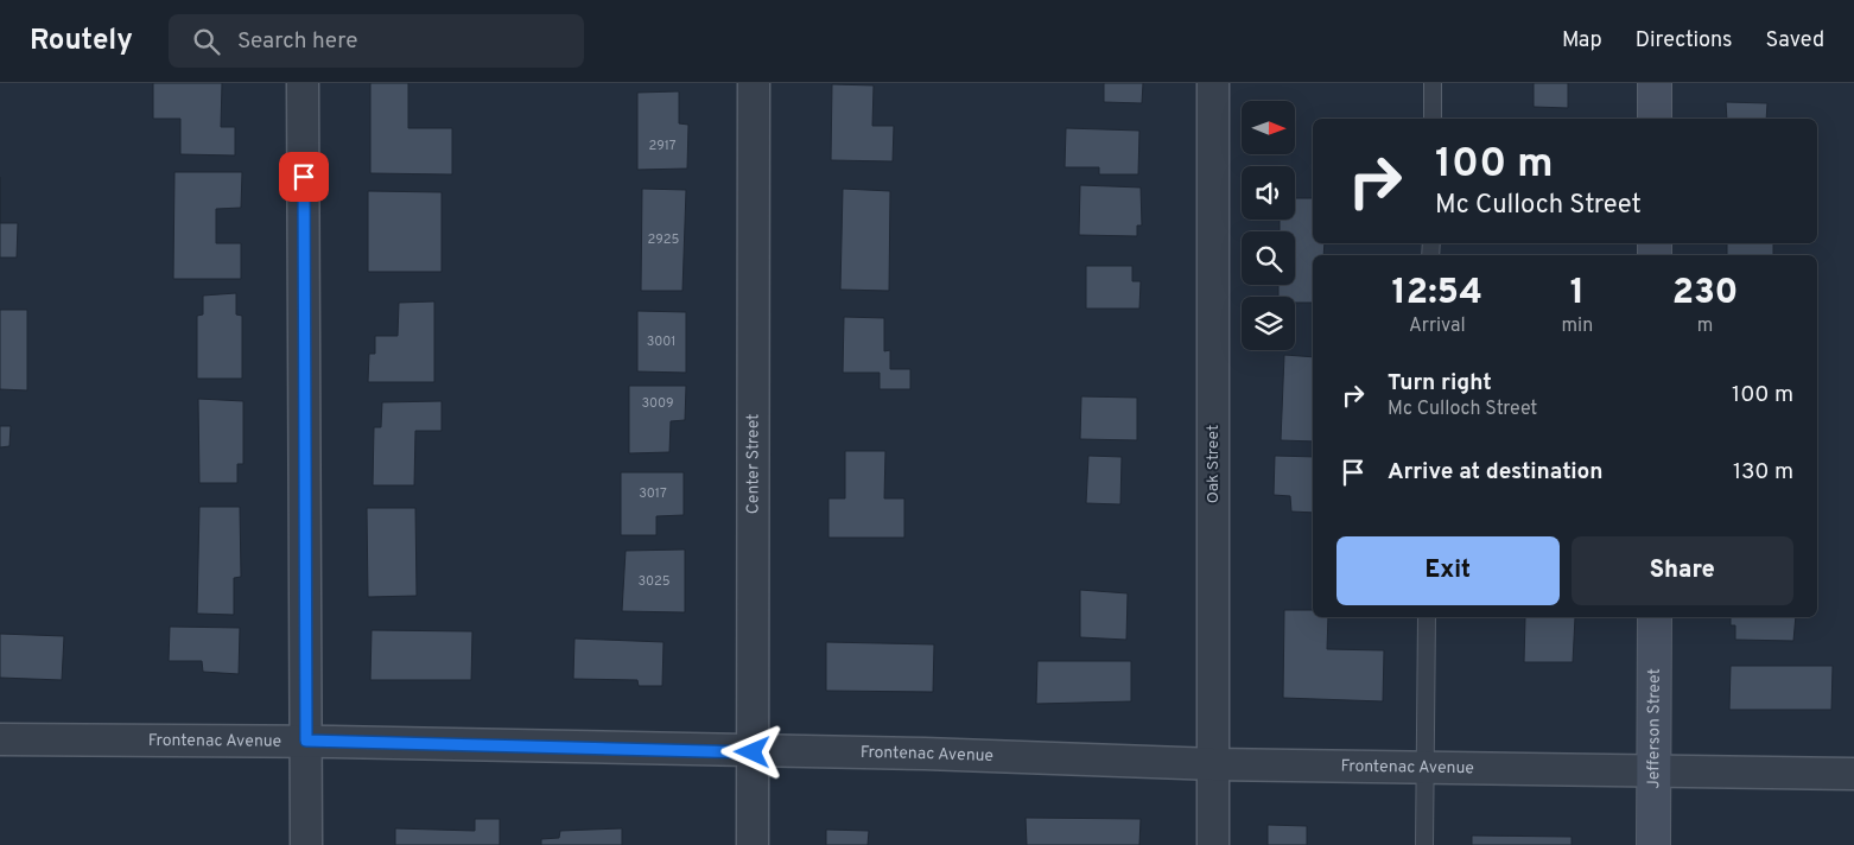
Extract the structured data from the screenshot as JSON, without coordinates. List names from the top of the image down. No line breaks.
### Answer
{"streets":{"street":["Center Street","Oak Street","Jefferson Street","Frontenac Avenue"]},"crossings":[["Center Street","Frontenac Avenue"],["Oak Street","Frontenac Avenue"],["Jefferson Street","Frontenac Avenue"]],"house_numbers":["2917","2925","3001","3009","3017","3025"],"north":"right","page":{"header":"Routely","search":"Search here","nav":["Map","Directions","Saved"],"turn":["100 m","Mc Culloch Street"],"eta":["12:54","Arrival","1","min","230","m"],"list":[{"name":"Turn right","note":"Mc Culloch Street","value":"100 m"},{"name":"Arrive at destination","value":"130 m"}],"buttons":["Exit","Share"]}}
